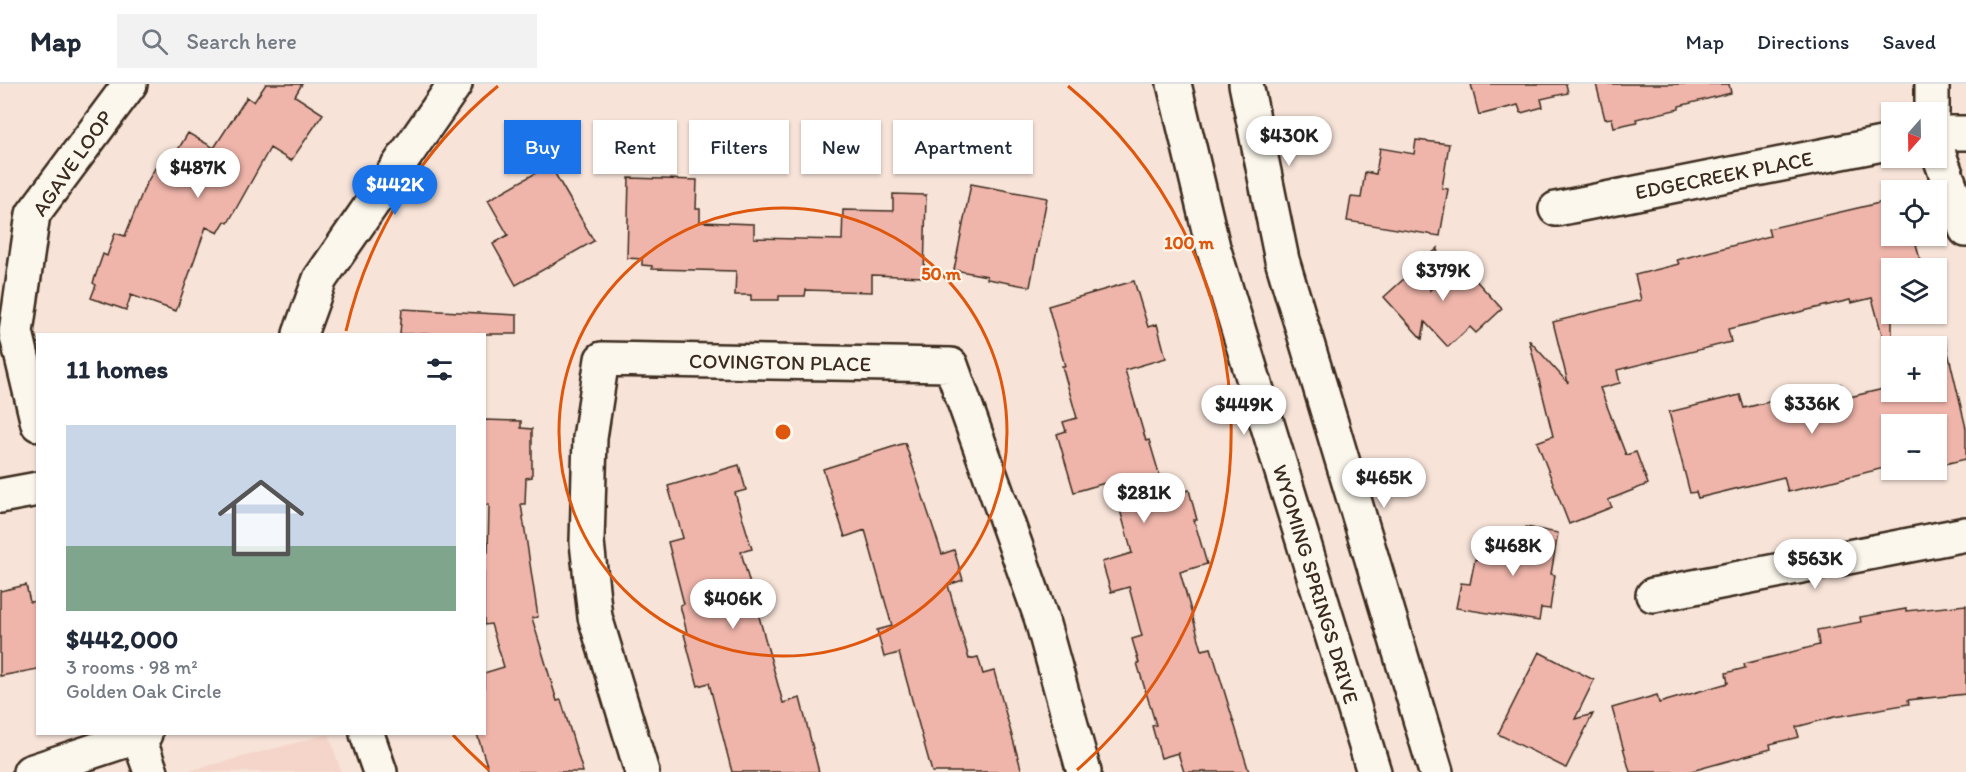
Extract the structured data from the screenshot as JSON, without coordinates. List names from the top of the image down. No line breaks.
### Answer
{"streets":{"street":["AGAVE LOOP","EDGECREEK PLACE","COVINGTON PLACE","WYOMING SPRINGS DRIVE"]},"north":"bottom","page":{"header":"Map","search":"Search here","nav":["Map","Directions","Saved"],"map_buttons":["+","−"],"price":["$430K","$487K","$442K","$379K","$336K","$449K","$465K","$281K","$468K","$563K","$406K"],"chip":["Buy","Rent","Filters","New","Apartment"],"heading":"11 homes","list":[{"name":"$442,000","note":"3 rooms · 98 m² · Golden Oak Circle"}]},"rings":["100 m","50 m"]}
